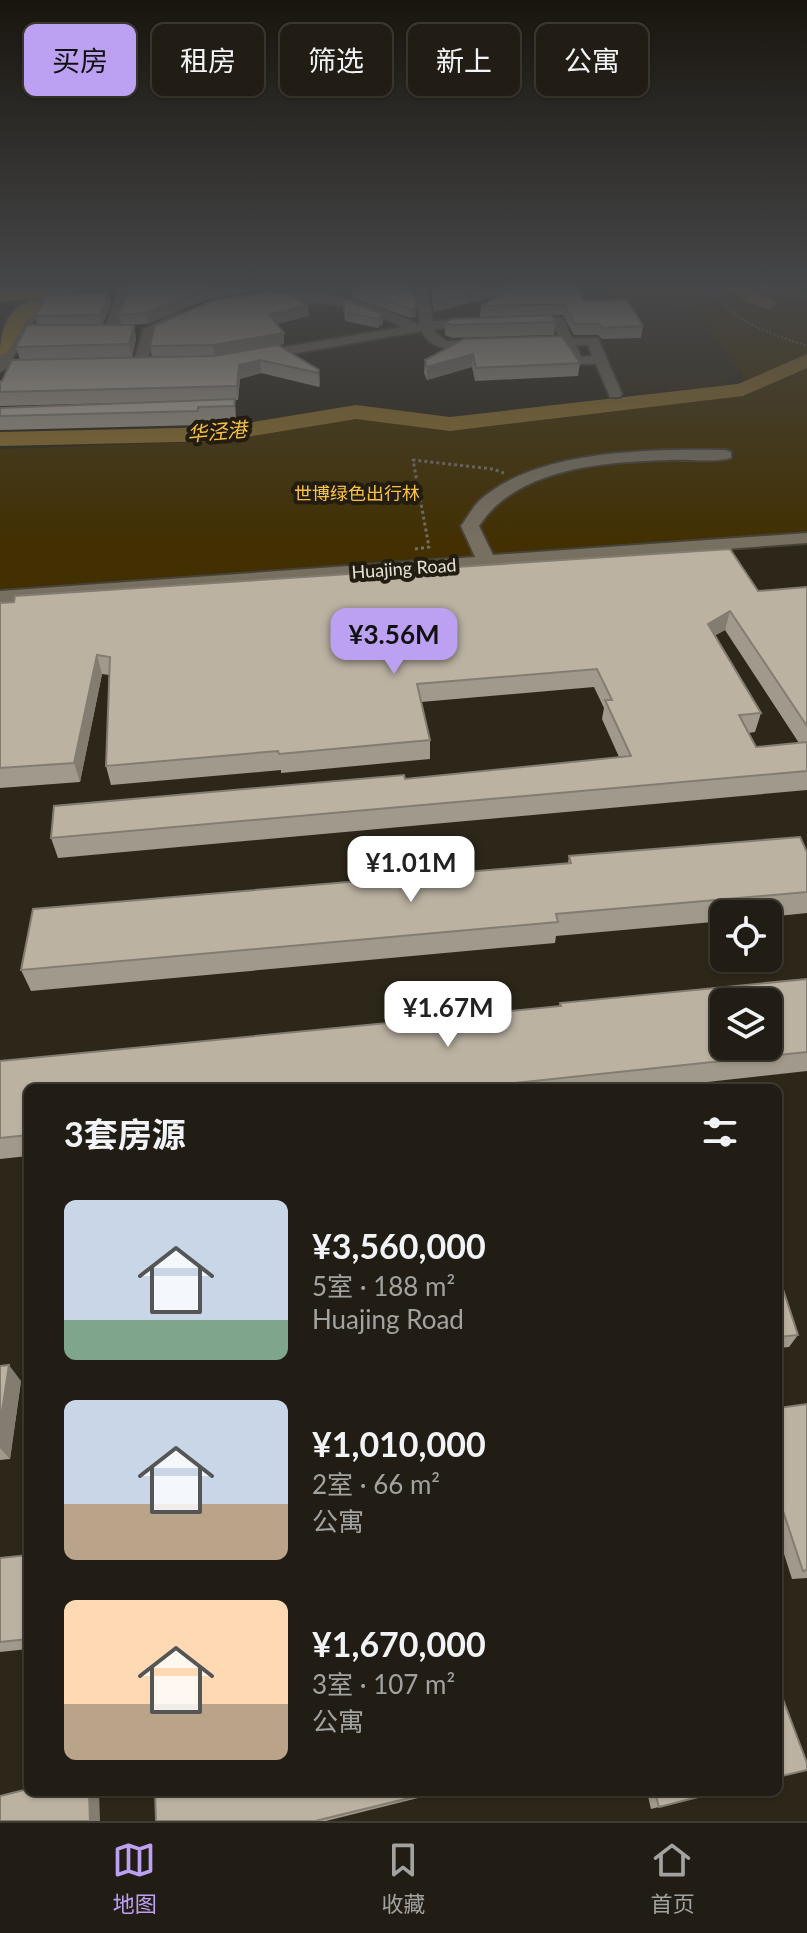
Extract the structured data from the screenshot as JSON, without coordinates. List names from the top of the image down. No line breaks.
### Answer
{"streets":{"street":["Huajing Road"]},"water":["华泾港"],"parks":["世博绿色出行林"],"page":{"chip":["买房","租房","筛选","新上","公寓"],"price":["¥3.56M","¥1.01M","¥1.67M"],"heading":"3套房源","list":[{"name":"¥3,560,000","note":"5室 · 188 m² · Huajing Road"},{"name":"¥1,010,000","note":"2室 · 66 m² · 公寓"},{"name":"¥1,670,000","note":"3室 · 107 m² · 公寓"}],"tabs":["地图","收藏","首页"]}}
